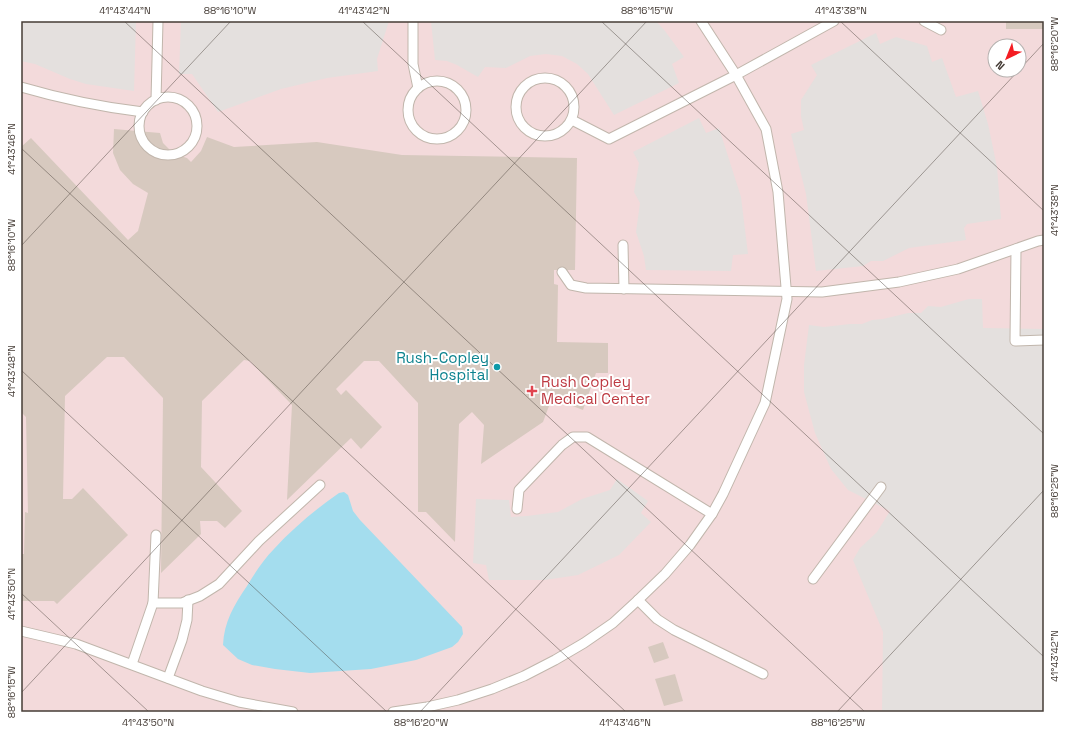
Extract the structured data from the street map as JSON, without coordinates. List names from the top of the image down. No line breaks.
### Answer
{"places":{"other":["Rush-Copley Hospital"],"health":["Rush Copley Medical Center"]},"north":"bottom left","coordinates":["41°43'44\"N","88°16'10\"W","41°43'42\"N","88°16'15\"W","41°43'38\"N","88°16'20\"W","41°43'46\"N","41°43'48\"N","88°16'25\"W","41°43'50\"N"]}
